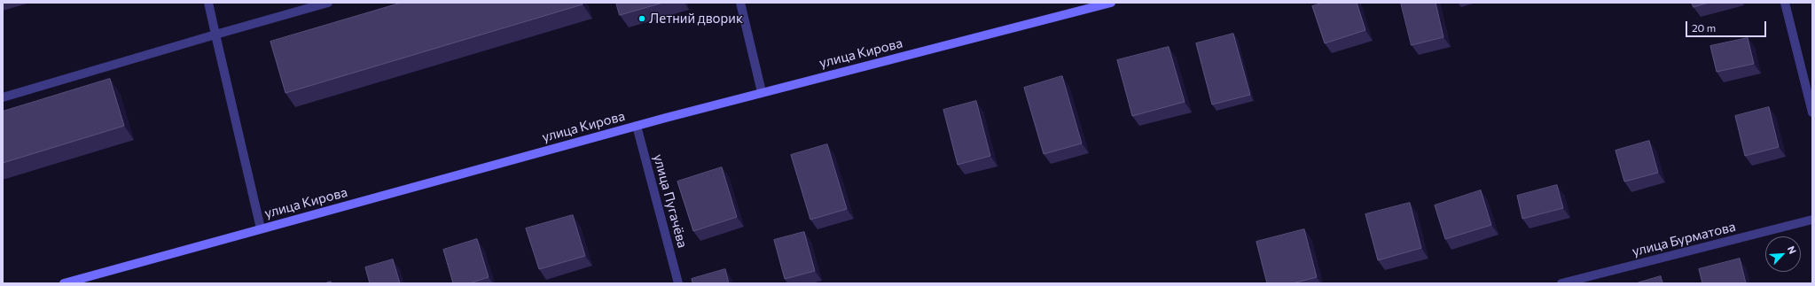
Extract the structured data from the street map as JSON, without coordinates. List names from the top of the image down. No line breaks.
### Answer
{"streets":{"main road":["улица Кирова"],"street":["улица Пугачёва","улица Бурматова"]},"crossings":[["улица Кирова","улица Пугачёва"]],"places":["Летний дворик"],"scale_bar":"20 m","north":"top right"}
